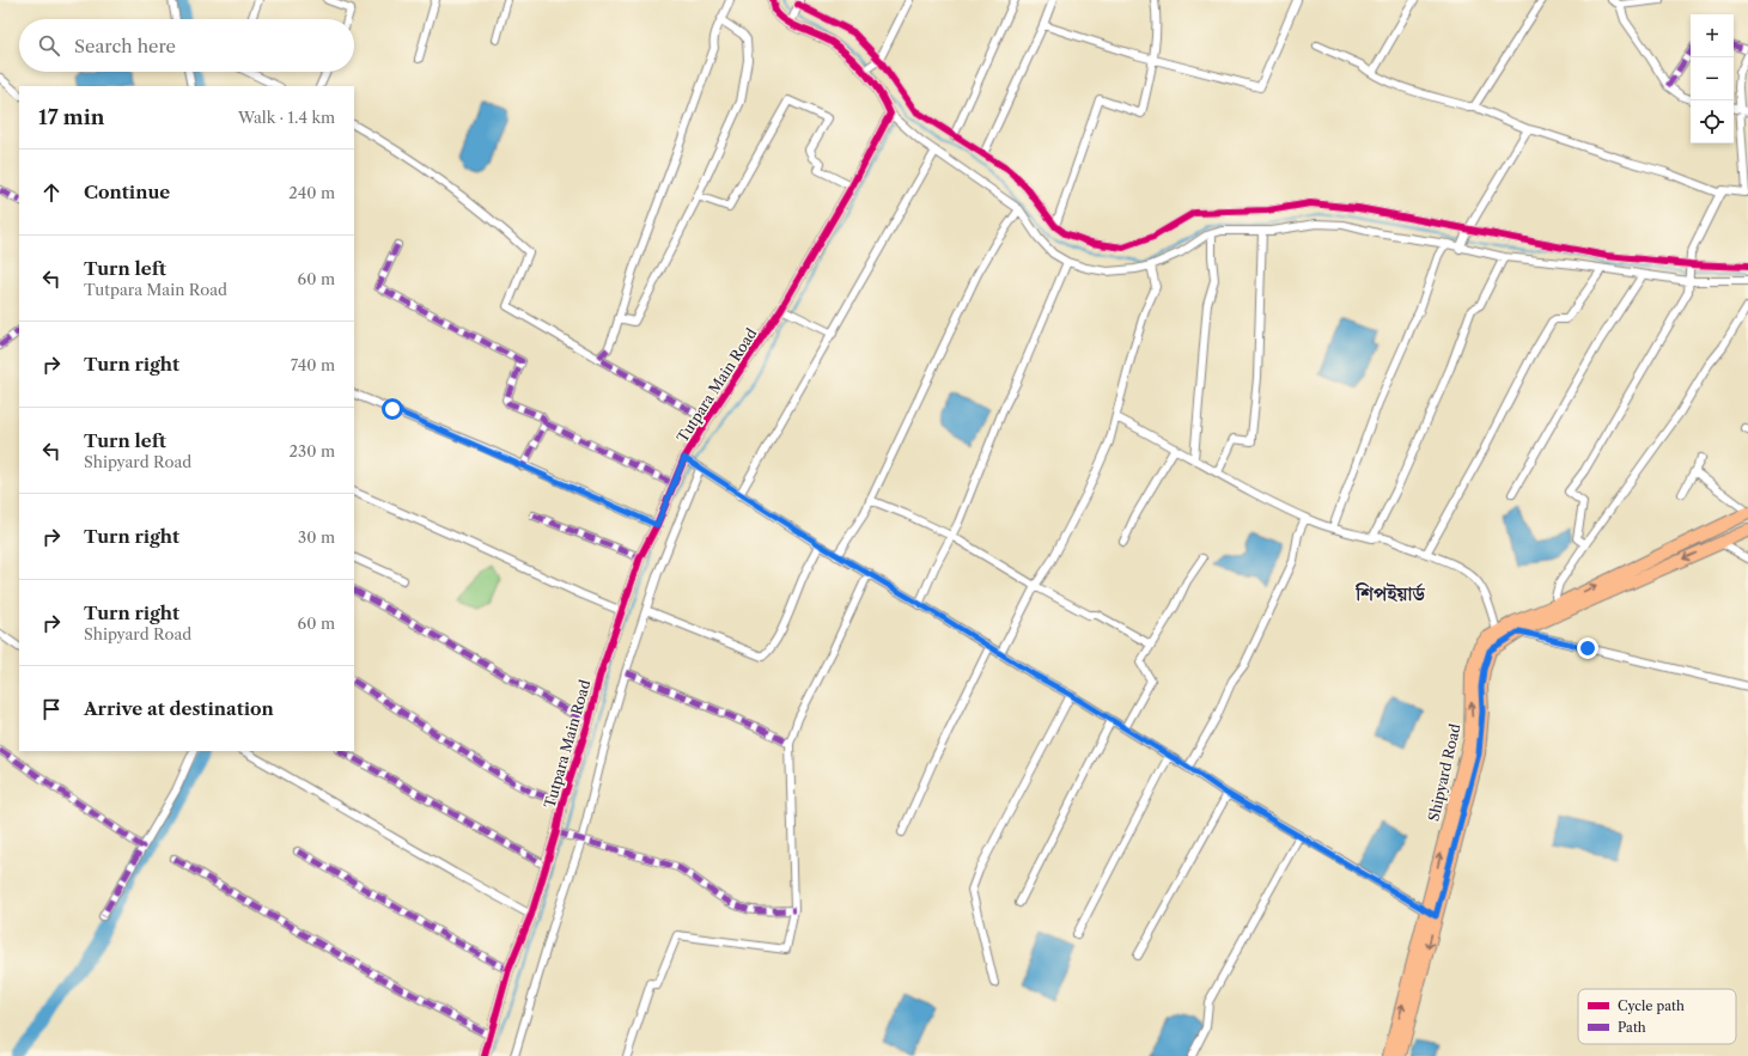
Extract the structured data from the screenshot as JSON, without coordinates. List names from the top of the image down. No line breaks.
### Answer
{"streets":{"main road":["Shipyard Road"],"street":["Tutpara Main Road"]},"districts":["শিপইয়ার্ড"],"legend":["Cycle path","Path"],"page":{"map_buttons":["+","−"],"search":"Search here","heading":["17 min","Walk · 1.4 km"],"list":[["Continue","240 m"],["Turn left","Tutpara Main Road","60 m"],["Turn right","740 m"],["Turn left","Shipyard Road","230 m"],["Turn right","30 m"],["Turn right","Shipyard Road","60 m"],"Arrive at destination"]}}
